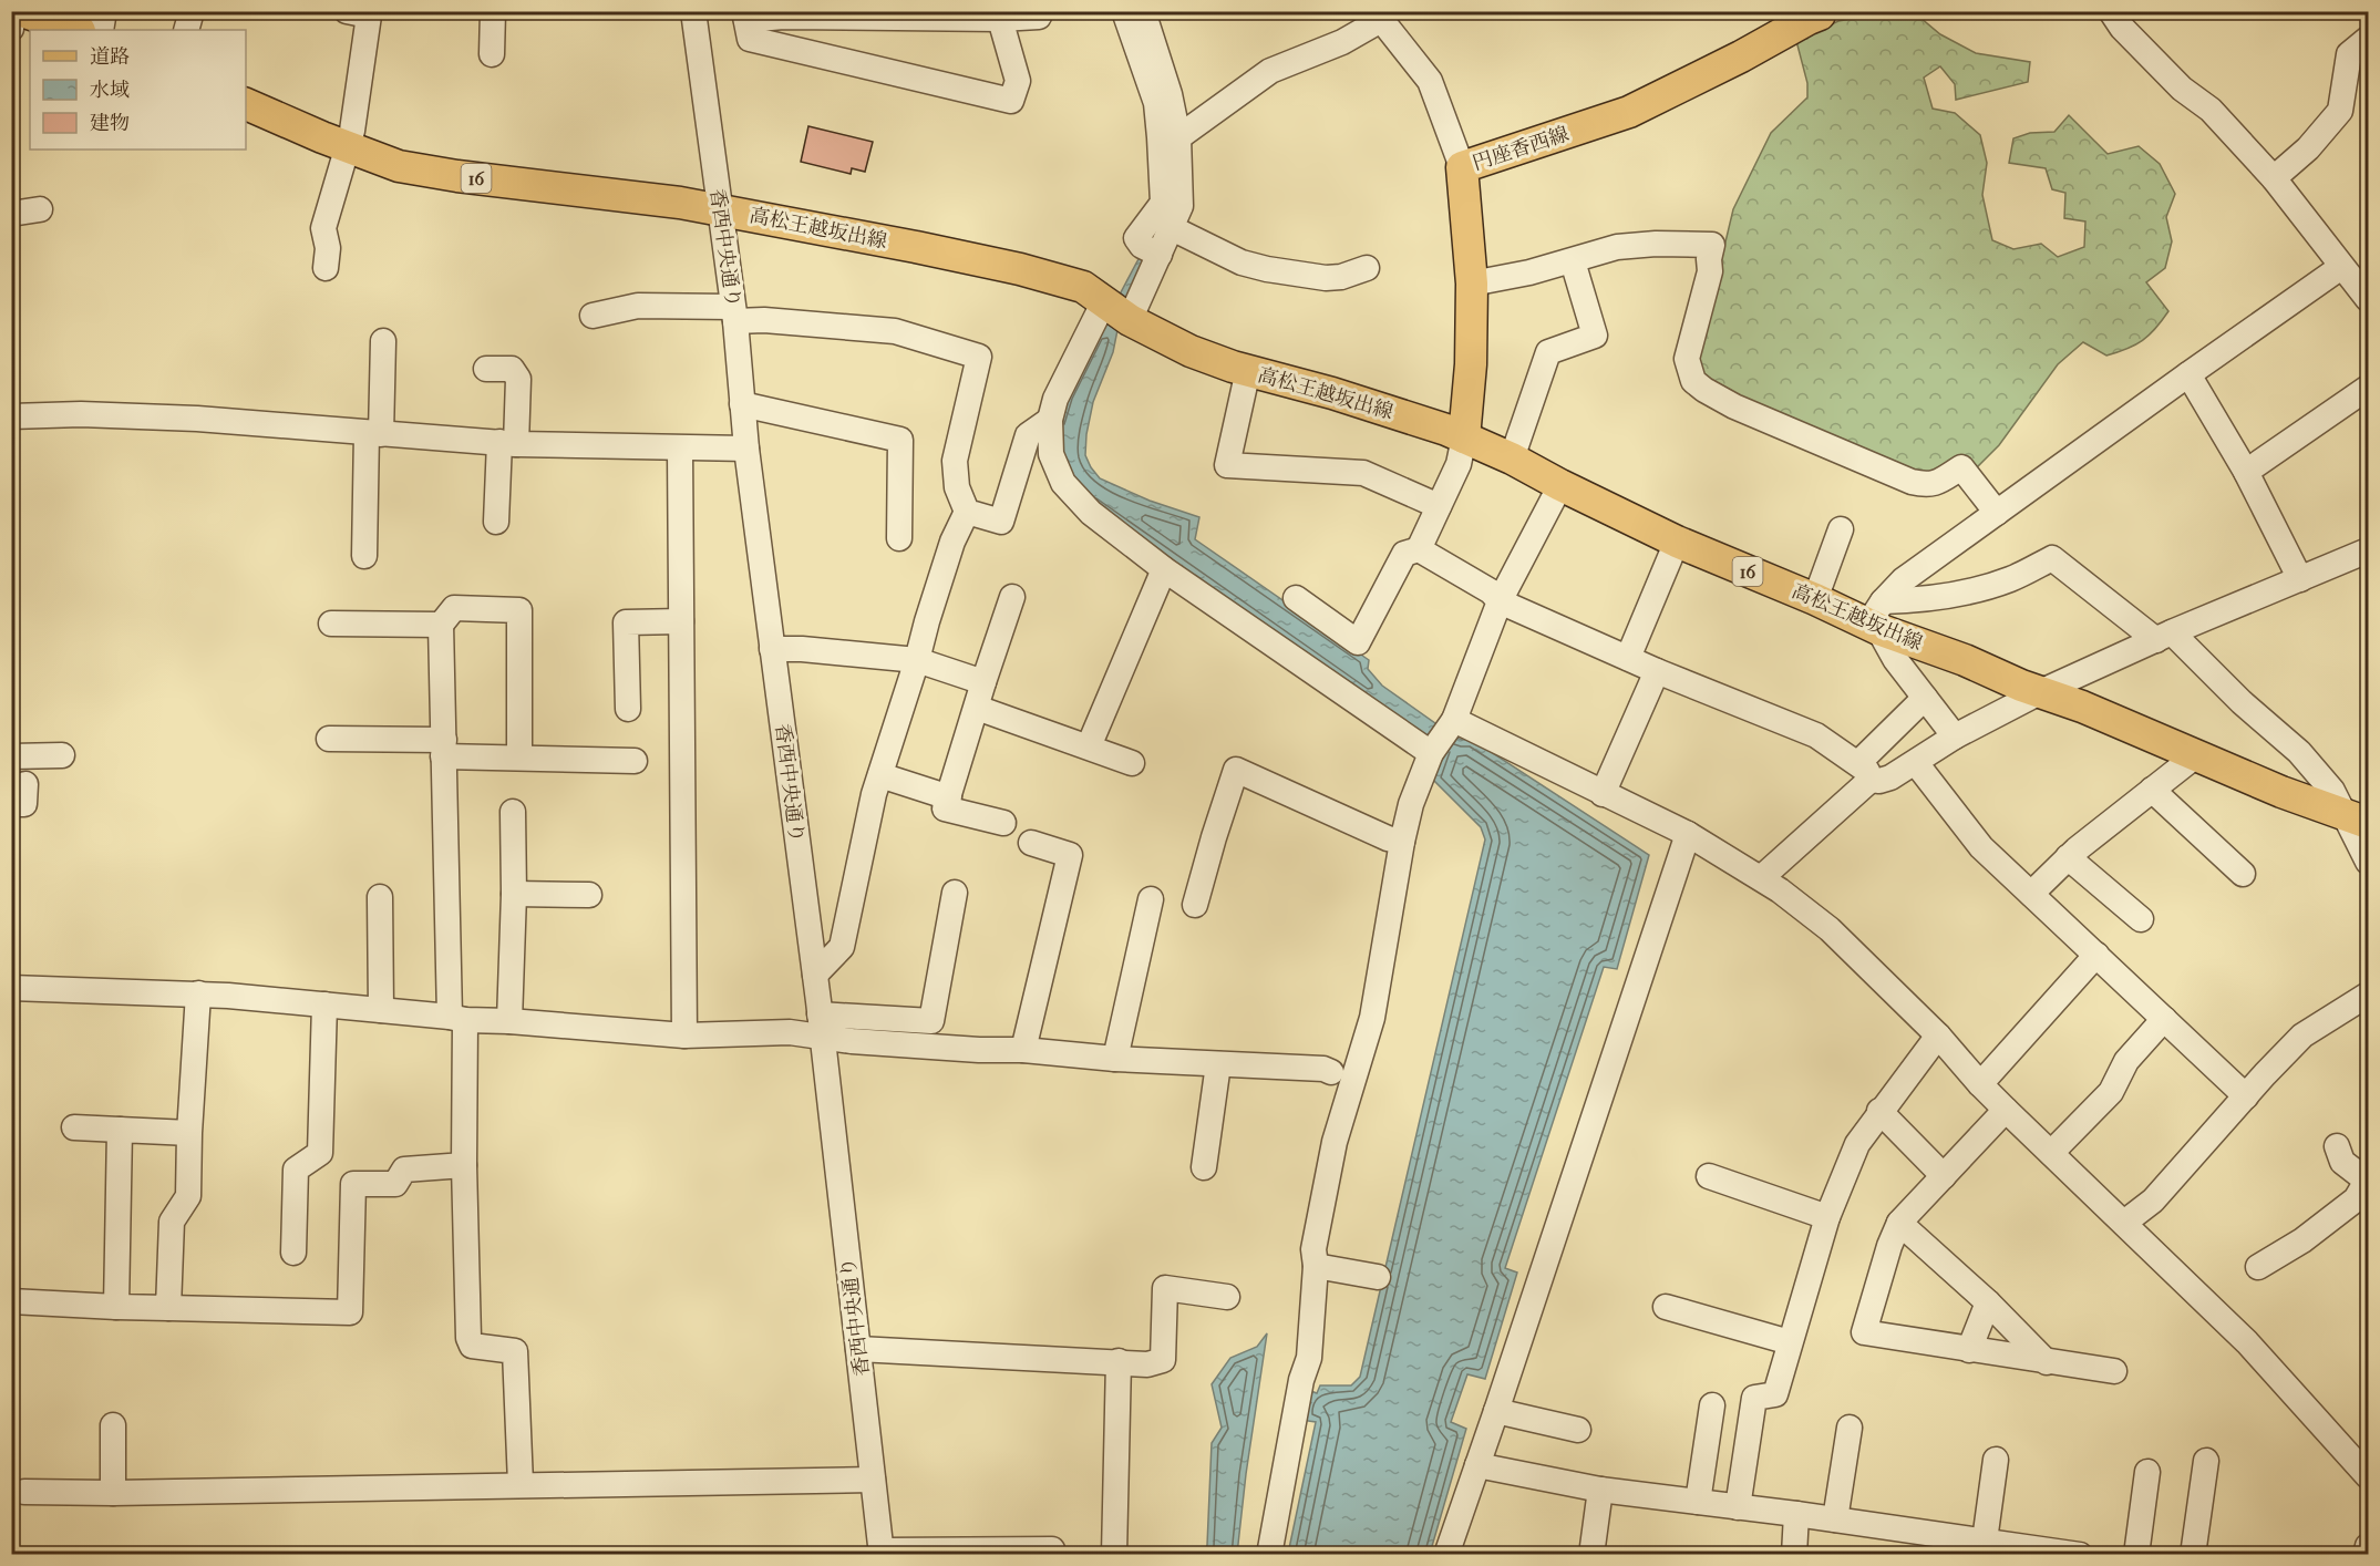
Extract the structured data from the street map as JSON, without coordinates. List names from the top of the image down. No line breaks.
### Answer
{"streets":{"main road":["円座香西線","16","高松王越坂出線"],"street":["香西中央通り"]},"crossings":[["円座香西線","高松王越坂出線"],["高松王越坂出線","香西中央通り"]],"legend":["道路","水域","建物"]}
